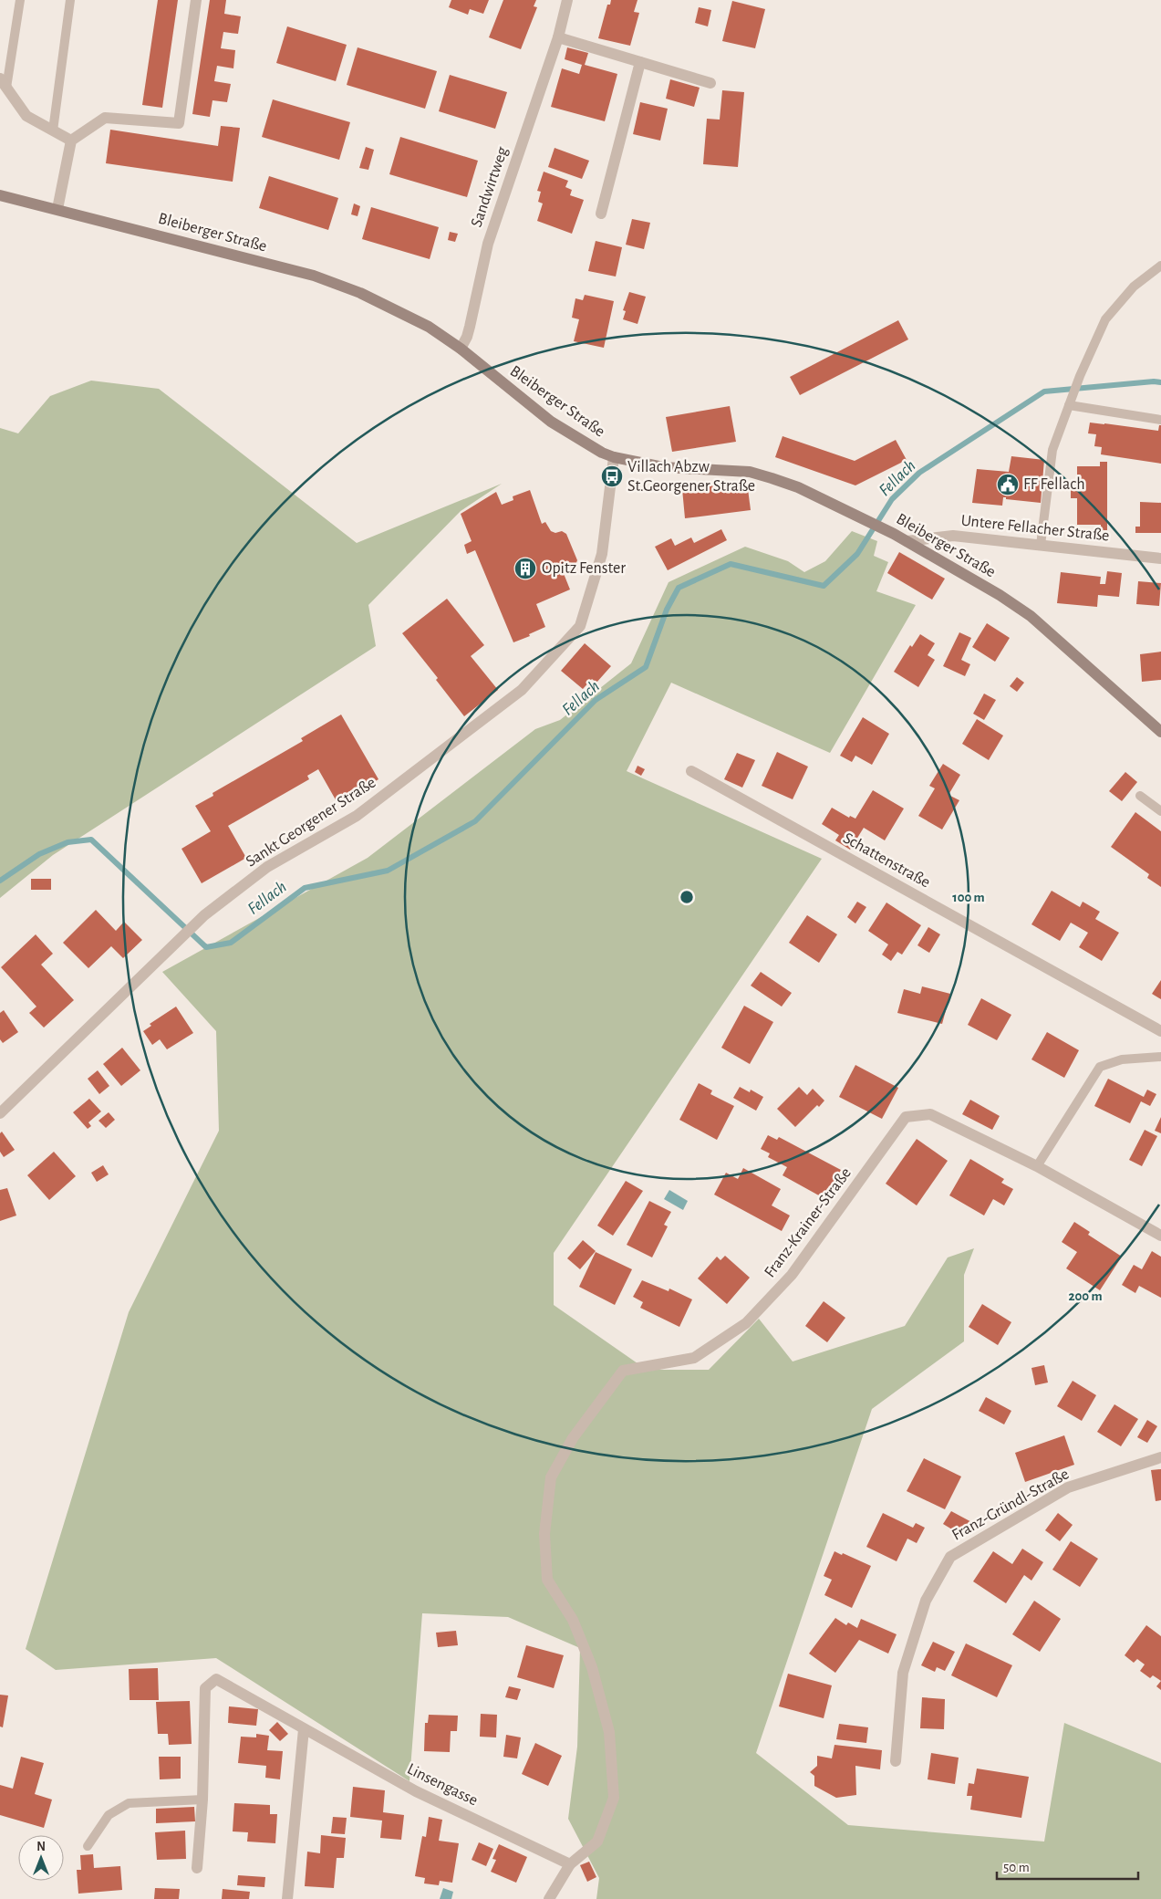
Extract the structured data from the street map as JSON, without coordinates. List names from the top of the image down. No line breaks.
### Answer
{"streets":{"main road":["Bleiberger Straße"],"street":["Sandwirtweg","Untere Fellacher Straße","Sankt Georgener Straße","Schattenstraße","Franz-Krainer-Straße","Franz-Gründl-Straße","Linsengasse"]},"crossings":[["Sandwirtweg","Bleiberger Straße"],["Bleiberger Straße","Untere Fellacher Straße"],["Bleiberger Straße","Sankt Georgener Straße"],["Franz-Krainer-Straße","Linsengasse"]],"water":["Fellach"],"places":{"bus stop":["Villach Abzw St.Georgener Straße"],"public building":["FF Fellach"],"building":["Opitz Fenster"]},"scale_bar":"50 m","north":"top","rings":["100 m","200 m"]}
